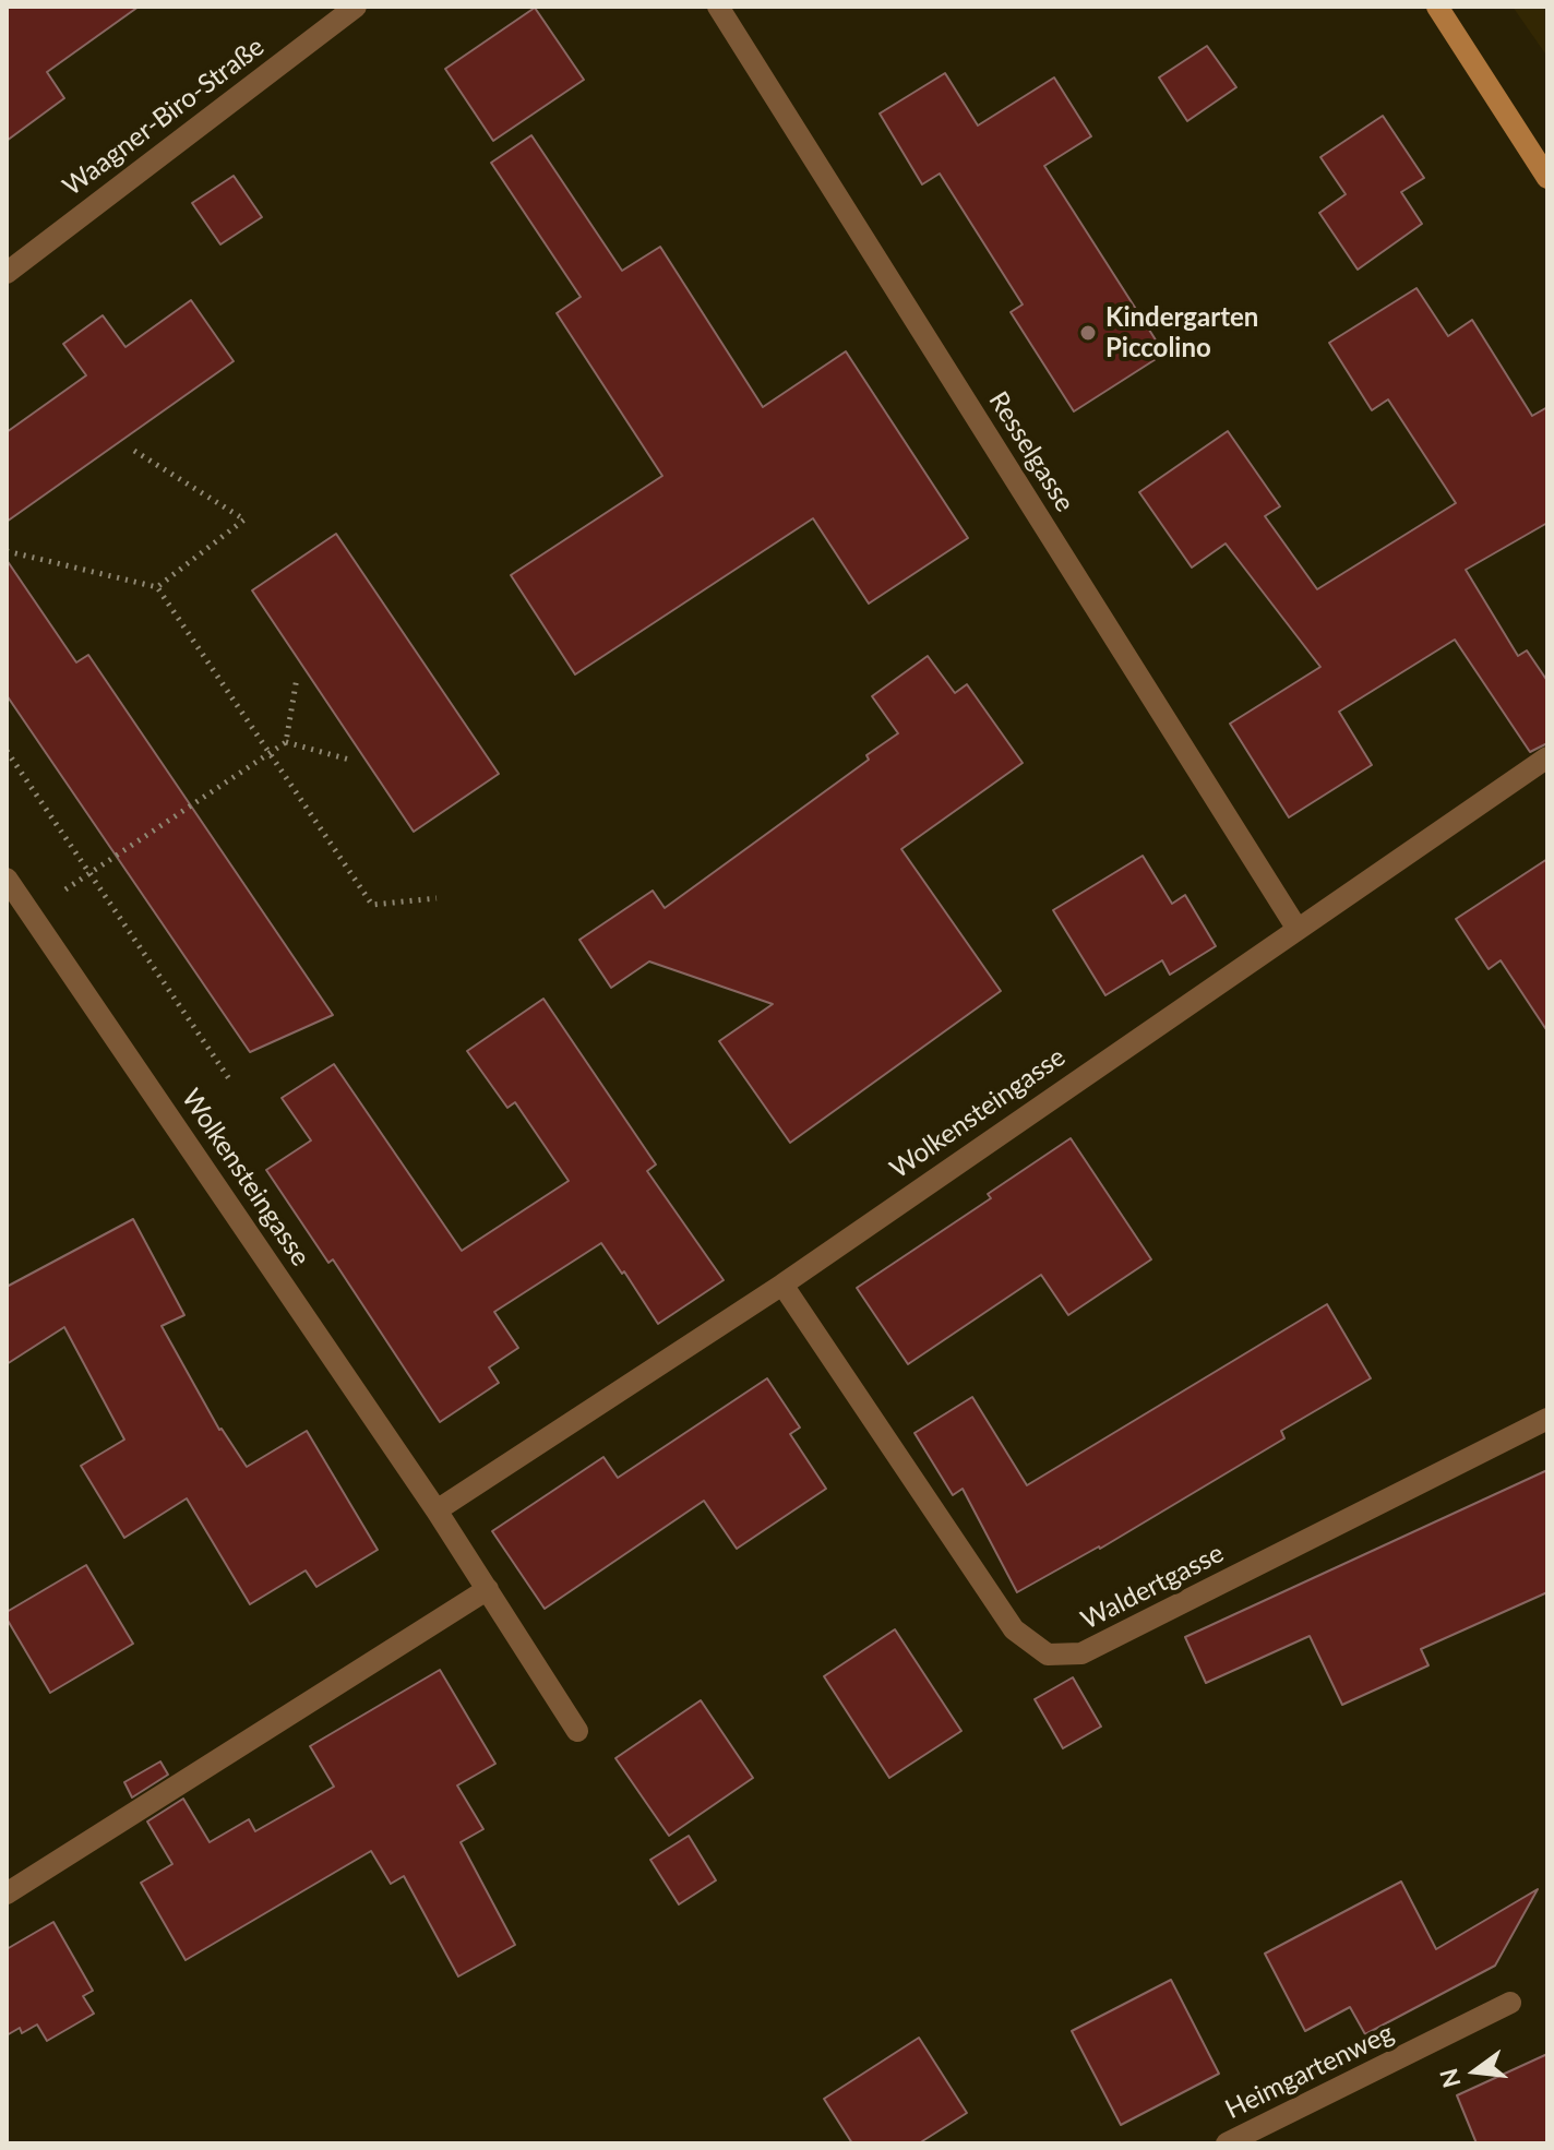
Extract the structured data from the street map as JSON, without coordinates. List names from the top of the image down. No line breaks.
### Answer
{"streets":{"street":["Waagner-Biro-Straße","Resselgasse","Wolkensteingasse","Waldertgasse","Heimgartenweg"]},"crossings":[["Resselgasse","Wolkensteingasse"],["Wolkensteingasse","Waldertgasse"]],"places":["Kindergarten Piccolino"],"north":"left"}
